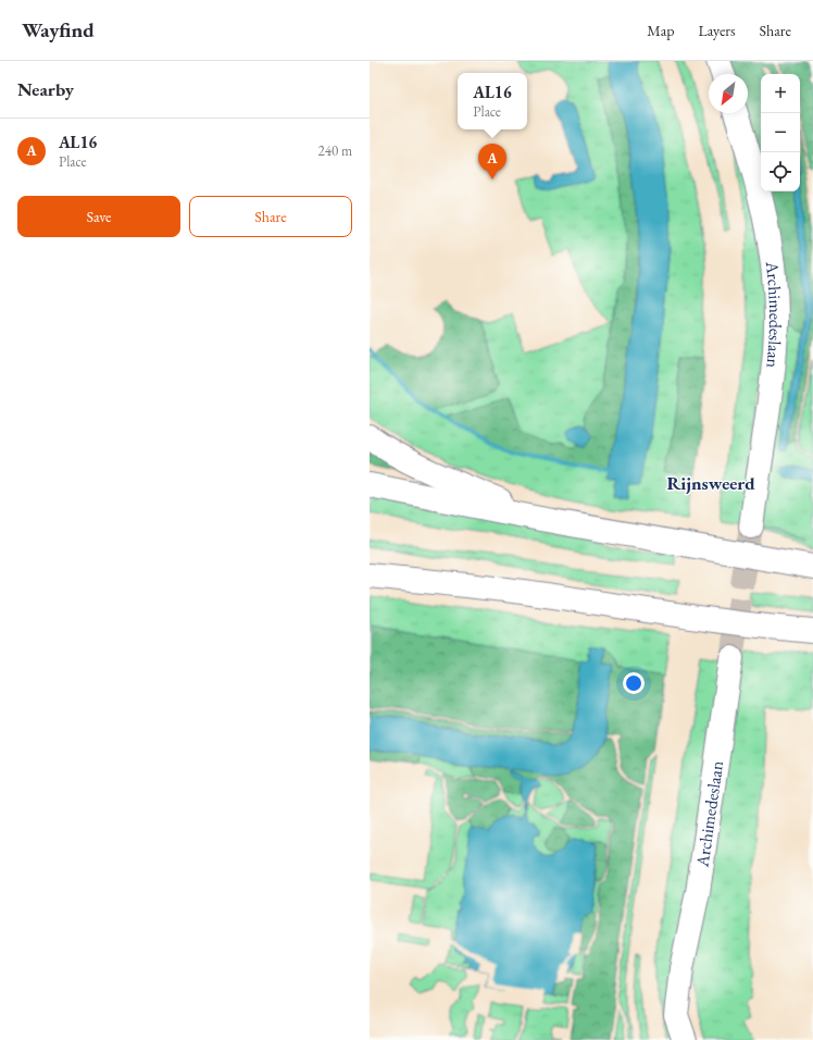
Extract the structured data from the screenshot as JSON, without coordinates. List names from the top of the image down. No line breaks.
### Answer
{"streets":{"main road":["Archimedeslaan"]},"districts":["Rijnsweerd"],"north":"bottom left","page":{"header":"Wayfind","nav":["Map","Layers","Share"],"heading":"Nearby","popup":["AL16","Place"],"map_buttons":["+","−"],"list":[{"mark":"A","name":"AL16","note":"Place","value":"240 m"}],"pins":"A","buttons":["Save","Share"]}}
